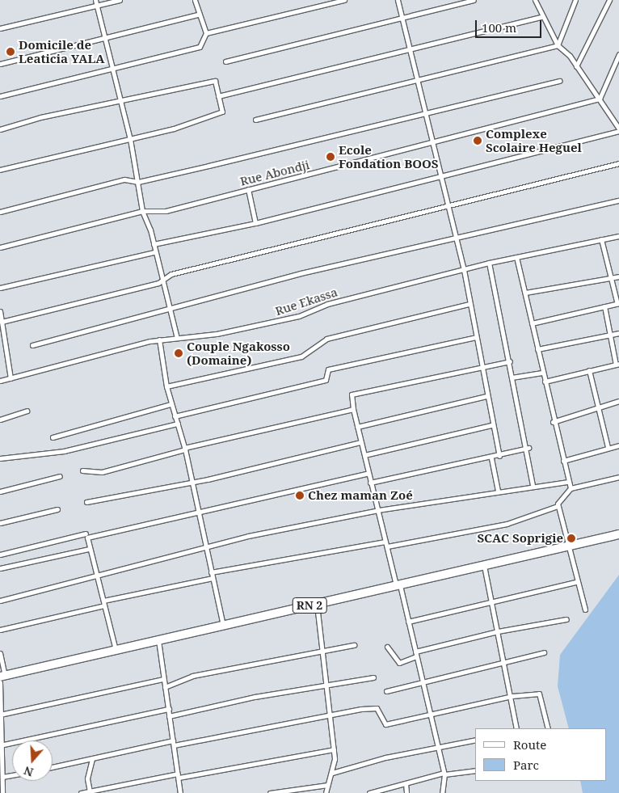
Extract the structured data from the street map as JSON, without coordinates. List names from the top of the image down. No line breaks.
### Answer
{"streets":{"highway":["RN 2"],"street":["Rue Abondji","Rue Ekassa"]},"places":["Domicile de Leaticia YALA","Complexe Scolaire Heguel","Ecole Fondation BOOS","Couple Ngakosso (Domaine)","Chez maman Zoé","SCAC Soprigie"],"legend":["Route","Parc"],"scale_bar":"100 m","north":"bottom"}
